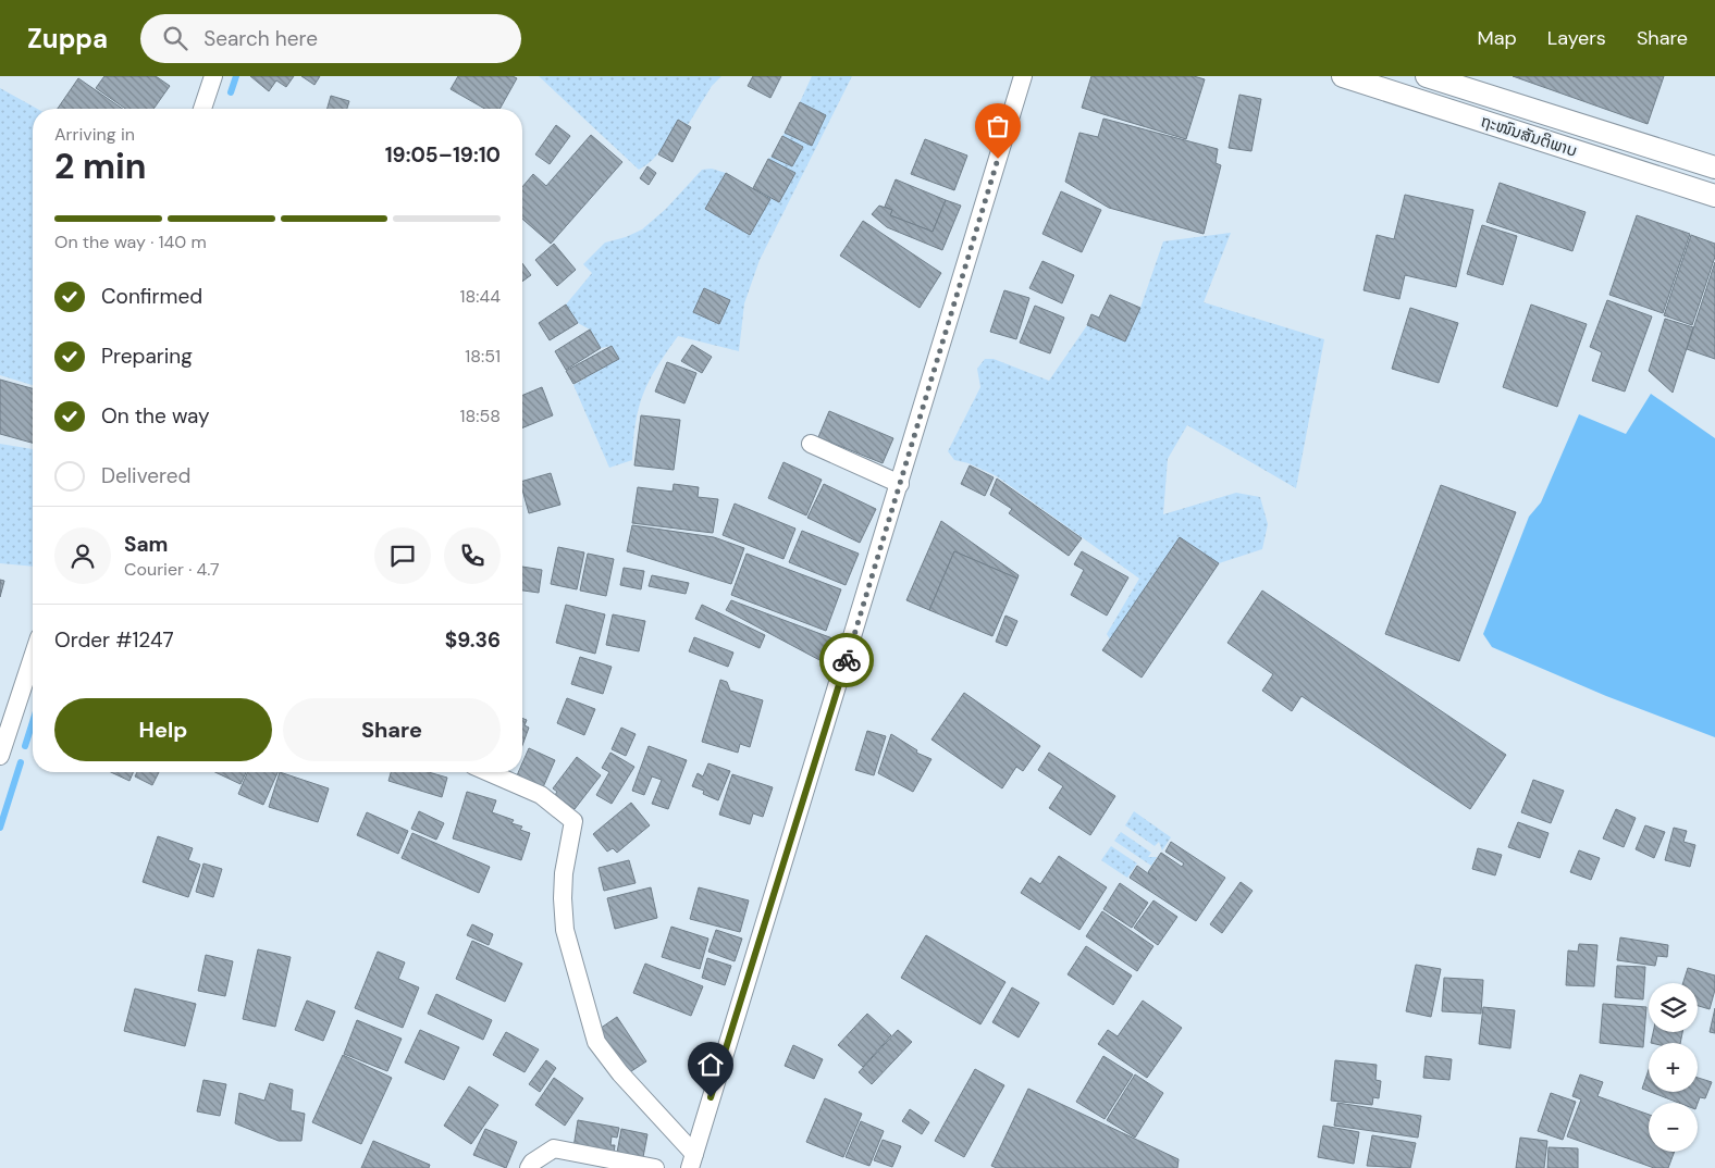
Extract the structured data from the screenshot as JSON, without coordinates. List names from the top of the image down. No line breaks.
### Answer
{"streets":{"street":["ຖະໜົນສັນຕິພາບ"]},"page":{"header":"Zuppa","search":"Search here","nav":["Map","Layers","Share"],"heading":["2 min","Arriving in","19:05–19:10"],"panel":["Sam","Courier · 4.7","Order #1247","$9.36"],"bar":"On the way · 140 m","list":[["Confirmed","18:44"],["Preparing","18:51"],["On the way","18:58"],"Delivered"],"buttons":["Help","Share"],"map_buttons":["+","−"]}}
